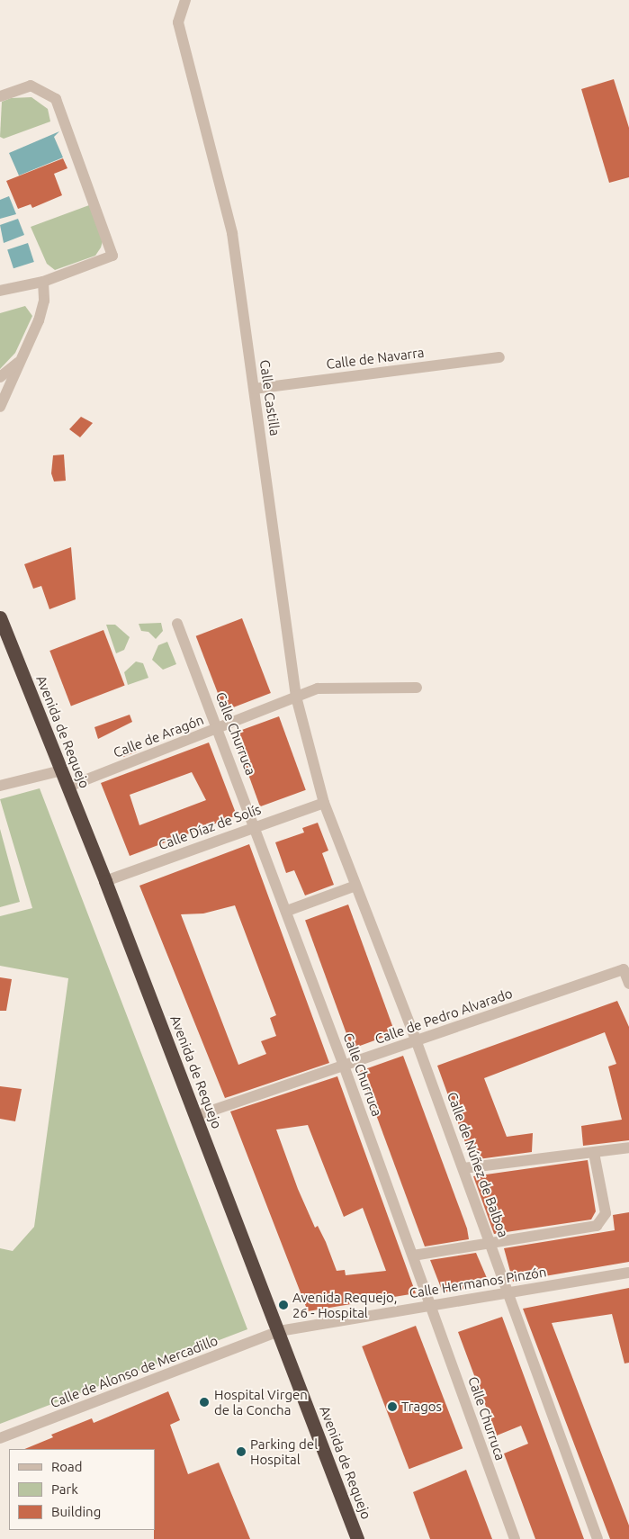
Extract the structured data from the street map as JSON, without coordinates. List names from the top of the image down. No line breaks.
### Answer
{"streets":{"highway":["Avenida de Requejo"],"street":["Calle de Navarra","Calle Castilla","Calle Churruca","Calle de Aragón","Calle Díaz de Solís","Calle de Pedro Alvarado","Calle de Núñez de Balboa","Calle Hermanos Pinzón","Calle de Alonso de Mercadillo"]},"crossings":[["Calle de Navarra","Calle Castilla"],["Calle Castilla","Calle de Aragón"],["Calle Castilla","Calle Díaz de Solís"],["Calle Castilla","Calle de Núñez de Balboa"],["Avenida de Requejo","Calle de Aragón"],["Avenida de Requejo","Calle Díaz de Solís"],["Avenida de Requejo","Calle de Pedro Alvarado"],["Avenida de Requejo","Calle Hermanos Pinzón"],["Avenida de Requejo","Calle de Alonso de Mercadillo"],["Calle Churruca","Calle de Aragón"],["Calle Churruca","Calle Díaz de Solís"],["Calle Churruca","Calle de Pedro Alvarado"],["Calle Churruca","Calle Hermanos Pinzón"],["Calle Díaz de Solís","Calle de Núñez de Balboa"],["Calle de Pedro Alvarado","Calle de Núñez de Balboa"],["Calle de Núñez de Balboa","Calle Hermanos Pinzón"],["Calle Hermanos Pinzón","Calle de Alonso de Mercadillo"]],"places":["Avenida Requejo, 26 - Hospital","Hospital Virgen de la Concha","Tragos","Parking del Hospital"],"legend":["Road","Park","Building"]}
